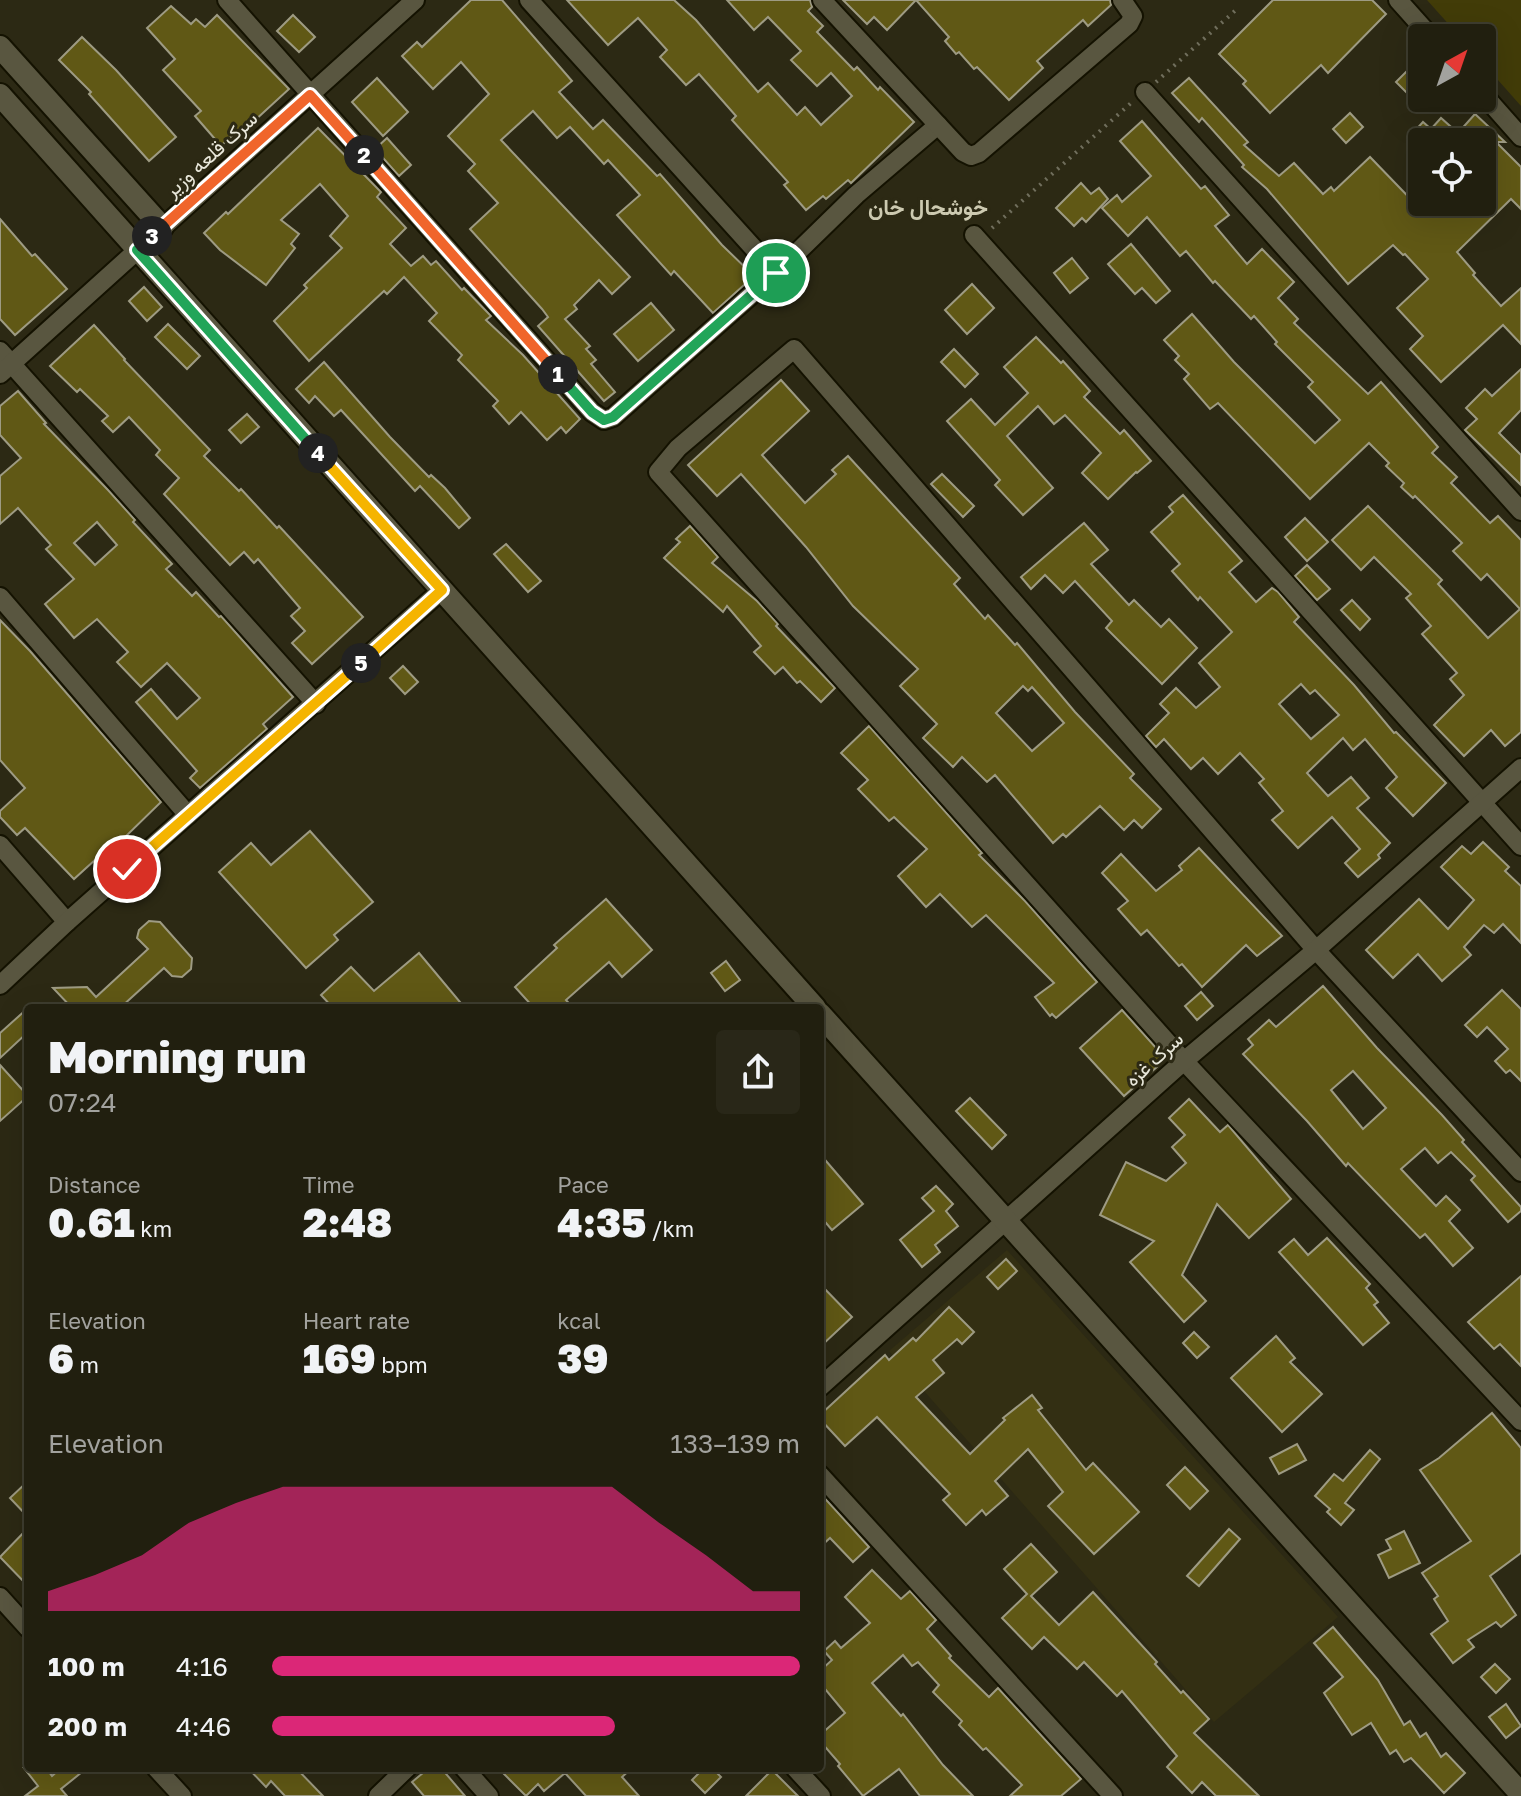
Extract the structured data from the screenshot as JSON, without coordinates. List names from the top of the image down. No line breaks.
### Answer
{"streets":{"street":["سرک قلعه وزیر","سرک غزه"]},"districts":["خوشحال خان"],"north":"top right","page":{"pins":["2","3","1","4","5"],"heading":["Morning run","07:24"],"stats":[["Distance","0.61 km"],["Time","2:48"],["Pace","4:35 /km"],["Elevation","6 m"],["Heart rate","169 bpm"],["kcal","39"]],"chart":["Elevation","133–139 m"],"list":[{"name":"100 m","note":"4:16"},{"name":"200 m","note":"4:46"}]}}
